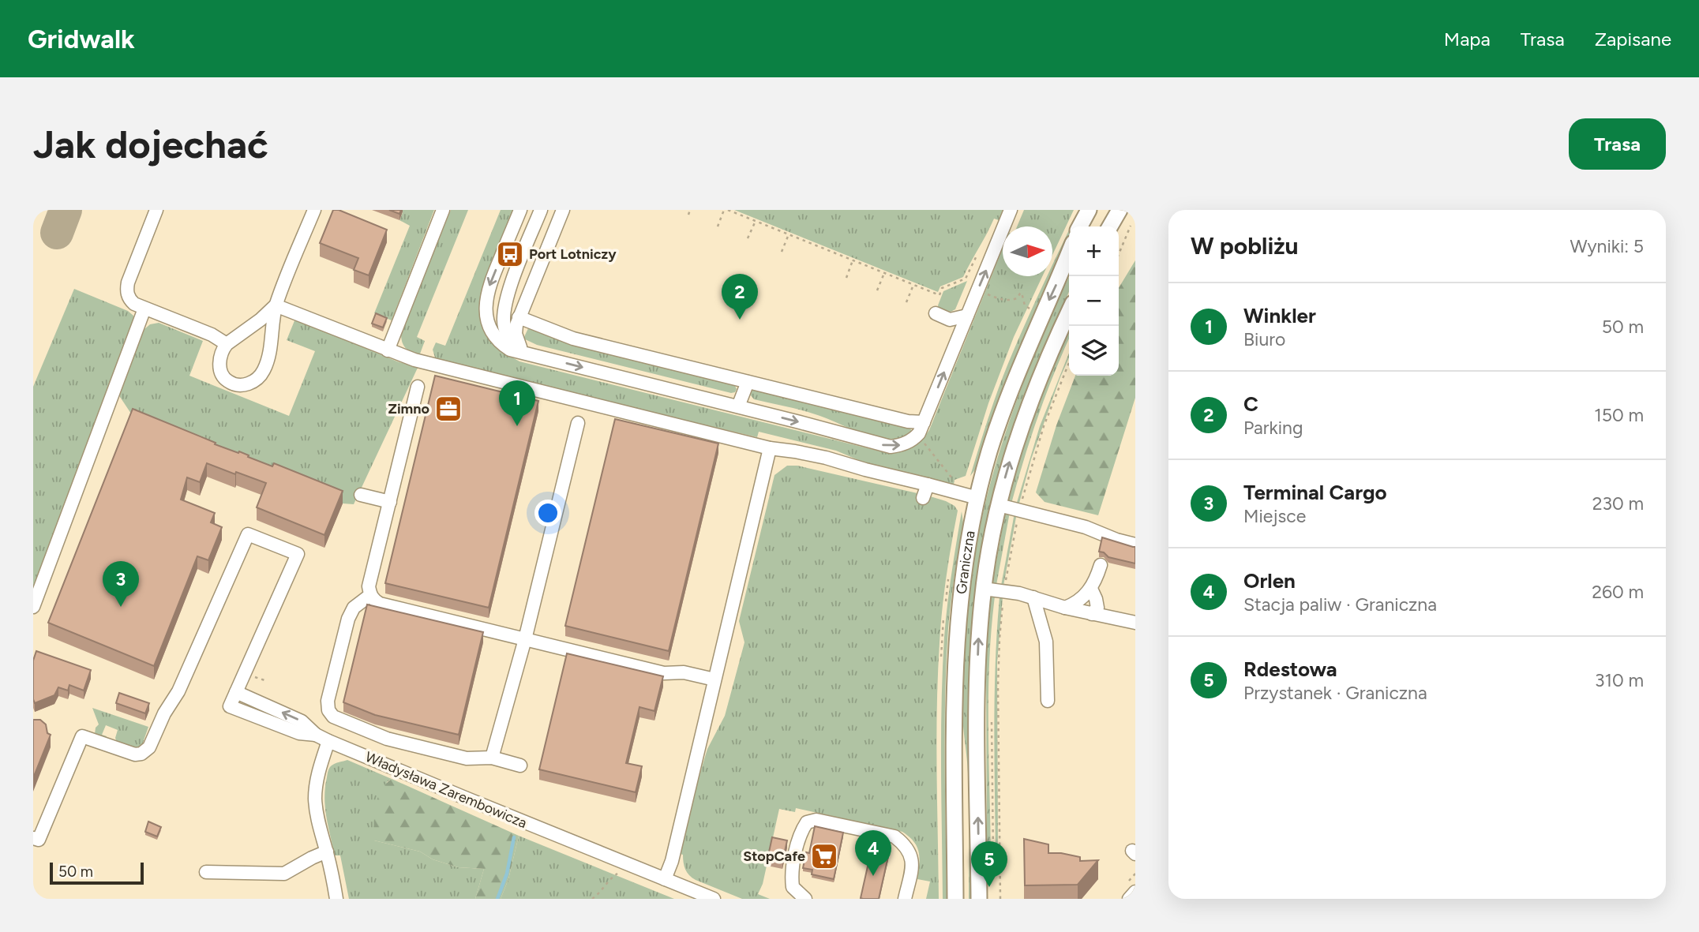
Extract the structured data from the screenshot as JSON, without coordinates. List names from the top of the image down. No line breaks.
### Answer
{"streets":{"main road":["Graniczna"],"street":["Władysława Zarembowicza"]},"places":{"bus stop":["Port Lotniczy"],"office":["Zimno"],"supermarket":["StopCafe"]},"scale_bar":"50 m","north":"right","page":{"header":"Gridwalk","nav":["Mapa","Trasa","Zapisane"],"buttons":"Trasa","title":"Jak dojechać","heading":["W pobliżu","Wyniki: 5"],"map_buttons":["+","−"],"pins":["2","1","3","4","5"],"list":[{"mark":"1","name":"Winkler","note":"Biuro","value":"50 m"},{"mark":"2","name":"C","note":"Parking","value":"150 m"},{"mark":"3","name":"Terminal Cargo","note":"Miejsce","value":"230 m"},{"mark":"4","name":"Orlen","note":"Stacja paliw · Graniczna","value":"260 m"},{"mark":"5","name":"Rdestowa","note":"Przystanek · Graniczna","value":"310 m"}],"scale":"50 m"}}
